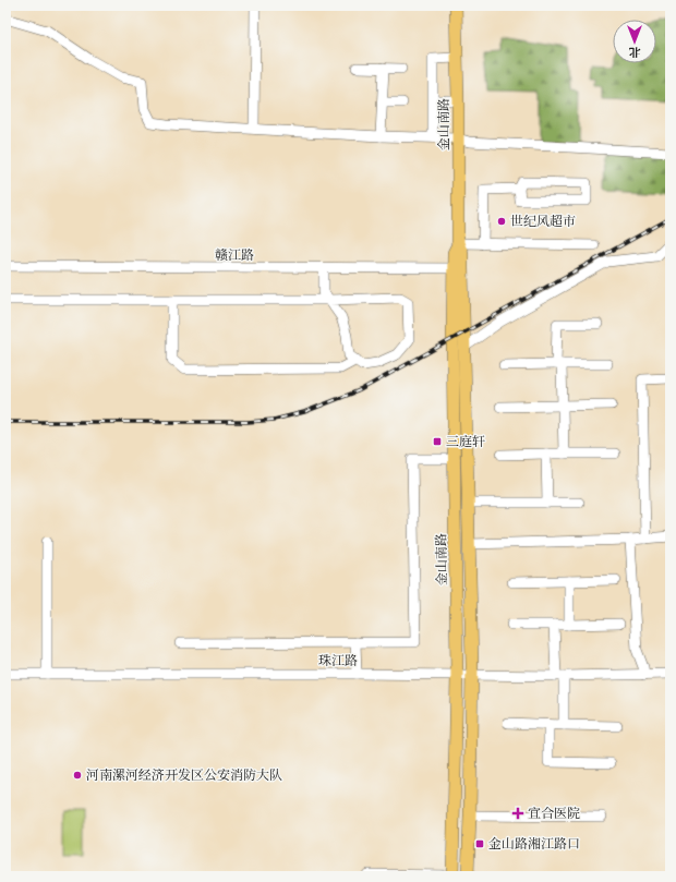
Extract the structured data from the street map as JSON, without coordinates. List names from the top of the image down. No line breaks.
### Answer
{"streets":{"main road":["金山南路"],"street":["赣江路","珠江路"]},"crossings":[["金山南路","赣江路"],["金山南路","珠江路"]],"places":{"other":["世纪风超市","河南漯河经济开发区公安消防大队"],"transit":["三庭轩","金山路湘江路口"],"health":["宜合医院"]},"north":"bottom"}
